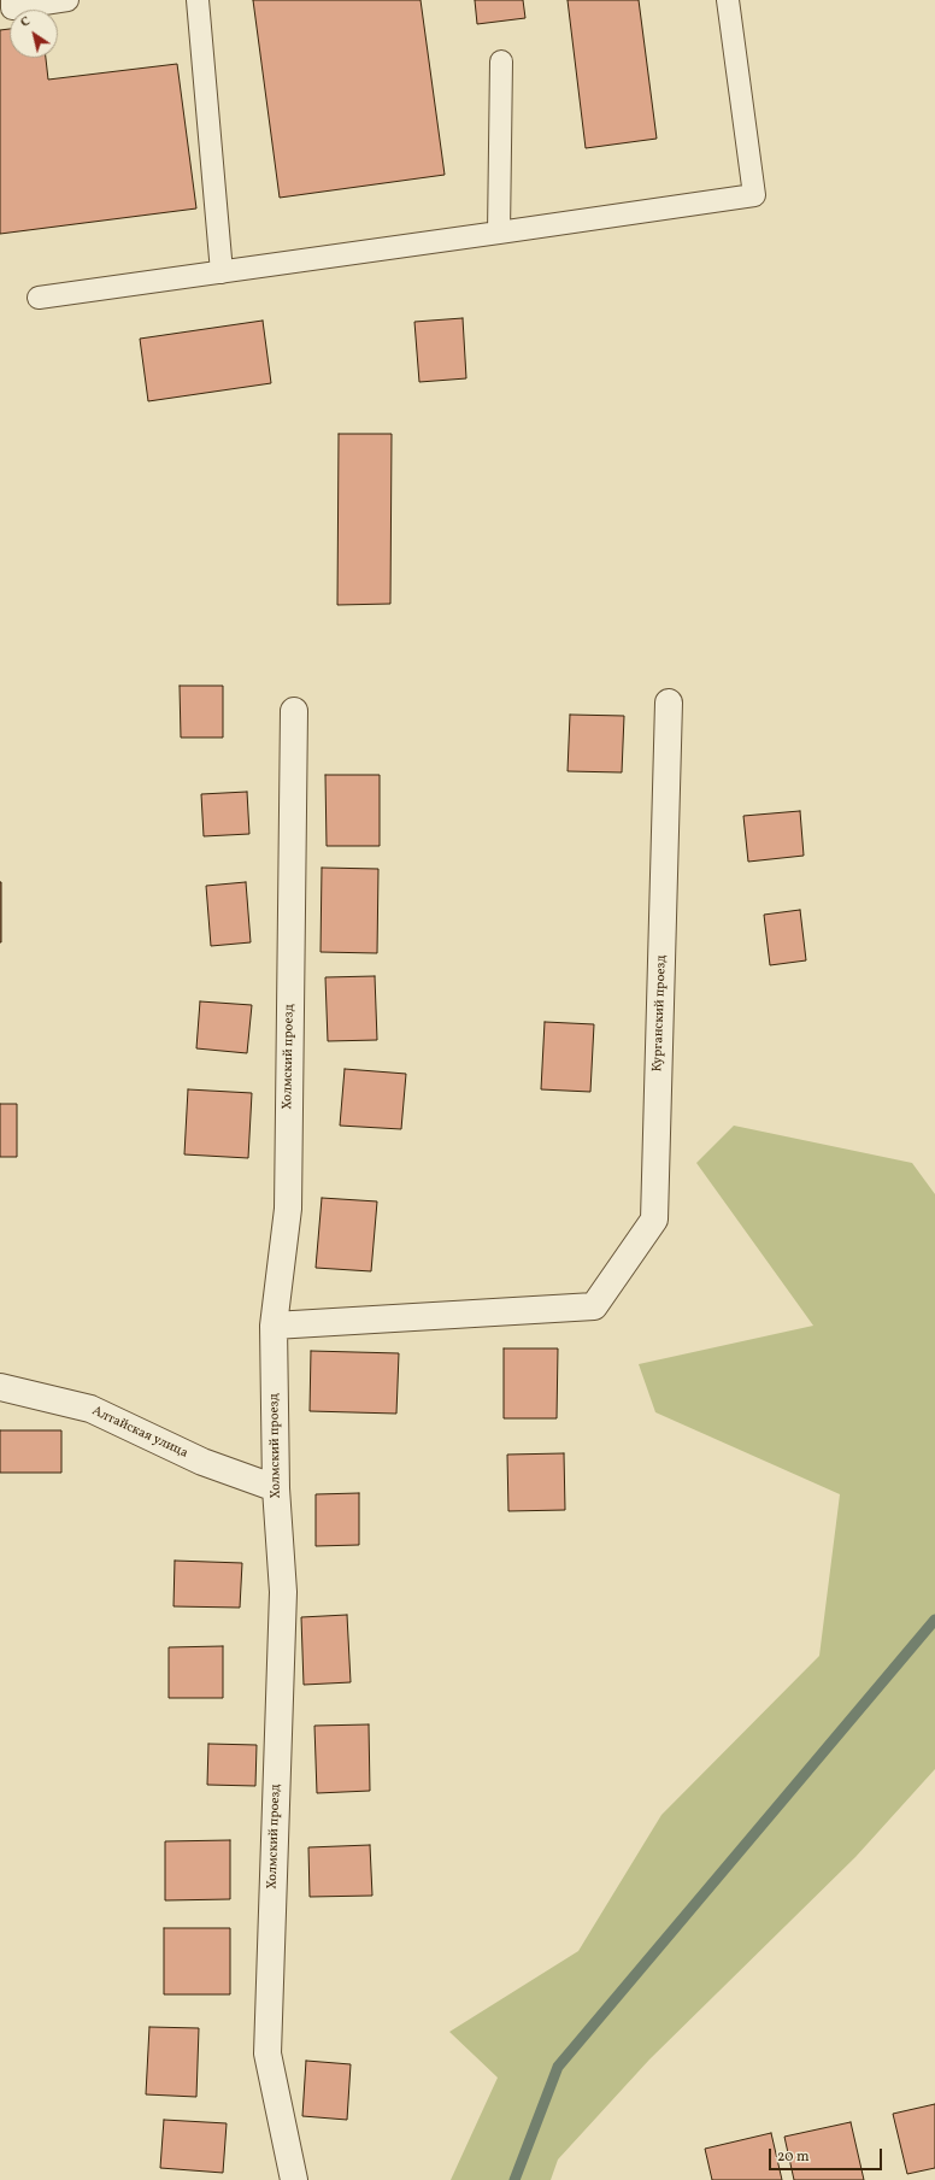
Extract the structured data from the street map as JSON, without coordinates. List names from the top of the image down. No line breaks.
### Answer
{"streets":{"street":["Курганский проезд","Холмский проезд","Алтайская улица"]},"crossings":[["Курганский проезд","Холмский проезд"],["Холмский проезд","Алтайская улица"]],"scale_bar":"20 m","north":"top left"}
